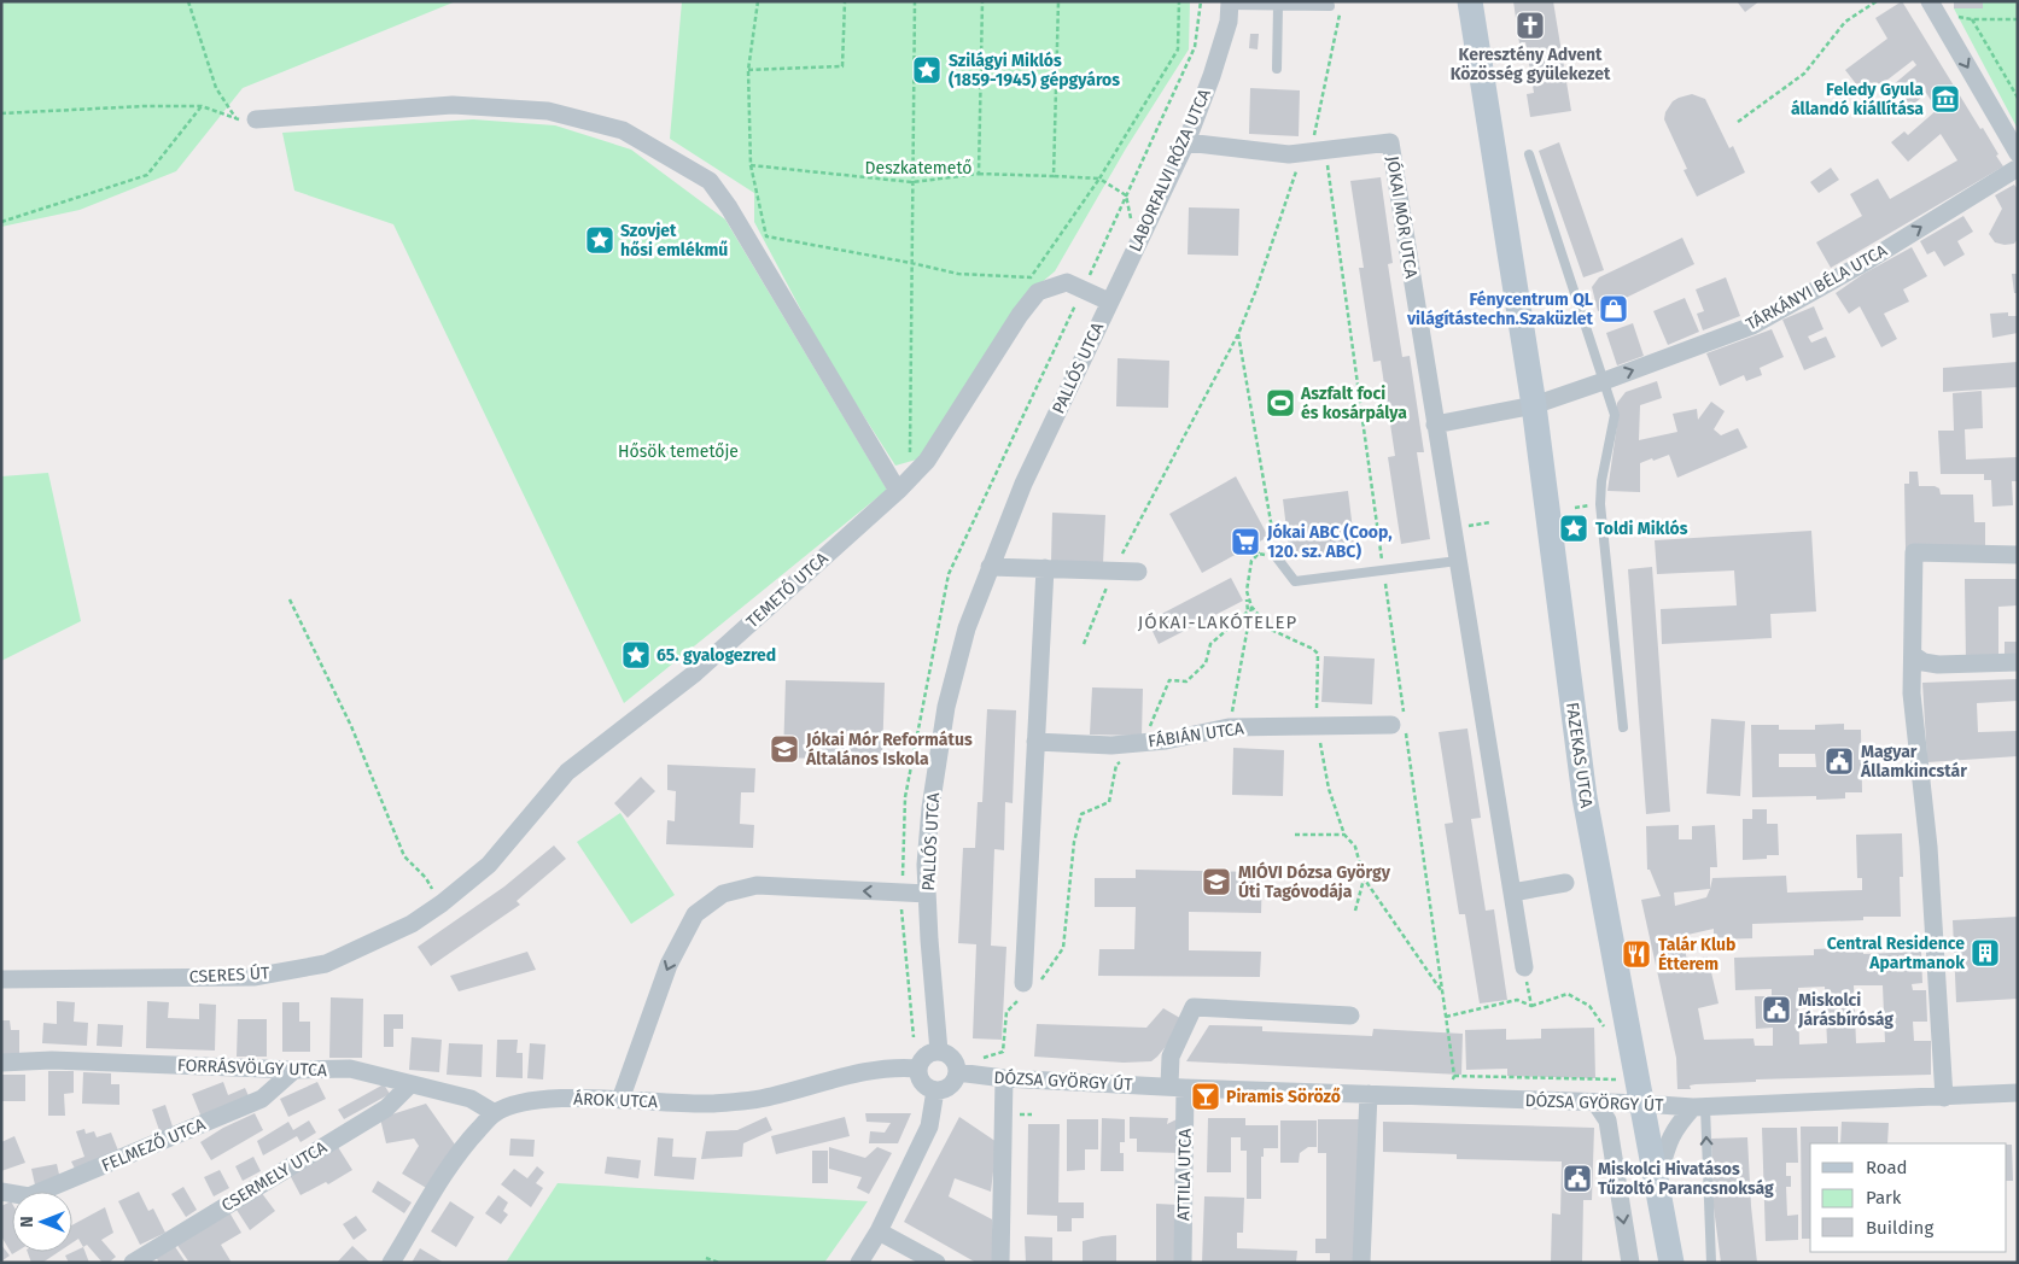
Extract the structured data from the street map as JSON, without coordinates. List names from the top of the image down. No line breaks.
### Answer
{"streets":{"street":["LABORFALVI RÓZA UTCA","JÓKAI MÓR UTCA","TÁRKÁNYI BÉLA UTCA","PALLÓS UTCA","TEMETŐ UTCA","FÁBIÁN UTCA","FAZEKAS UTCA","CSERES ÚT","FORRÁSVÖLGY UTCA","DÓZSA GYÖRGY ÚT","ÁROK UTCA","FELMEZŐ UTCA","ATTILA UTCA","CSERMELY UTCA"]},"crossings":[["LABORFALVI RÓZA UTCA","JÓKAI MÓR UTCA"],["LABORFALVI RÓZA UTCA","PALLÓS UTCA"],["LABORFALVI RÓZA UTCA","TEMETŐ UTCA"],["JÓKAI MÓR UTCA","TÁRKÁNYI BÉLA UTCA"],["TÁRKÁNYI BÉLA UTCA","FAZEKAS UTCA"],["PALLÓS UTCA","TEMETŐ UTCA"],["PALLÓS UTCA","DÓZSA GYÖRGY ÚT"],["PALLÓS UTCA","ÁROK UTCA"],["TEMETŐ UTCA","CSERES ÚT"],["FAZEKAS UTCA","DÓZSA GYÖRGY ÚT"],["FORRÁSVÖLGY UTCA","ÁROK UTCA"],["FORRÁSVÖLGY UTCA","FELMEZŐ UTCA"],["FORRÁSVÖLGY UTCA","CSERMELY UTCA"],["DÓZSA GYÖRGY ÚT","ÁROK UTCA"],["DÓZSA GYÖRGY ÚT","ATTILA UTCA"]],"one_way":["TÁRKÁNYI BÉLA UTCA"],"districts":["JÓKAI-LAKÓTELEP"],"parks":["Deszkatemető","Hősök temetője"],"places":{"church":["Keresztény Advent Közösség gyülekezet"],"place":["Szilágyi Miklós (1859-1945) gépgyáros","Szovjet hősi emlékmű","Toldi Miklós","65. gyalogezred"],"museum":["Feledy Gyula állandó kiállítása"],"shop":["Fénycentrum QL világítástechn.Szaküzlet"],"sports":["Aszfalt foci és kosárpálya"],"supermarket":["Jókai ABC (Coop, 120. sz. ABC)"],"school or university":["Jókai Mór Református Általános Iskola","MIÓVI Dózsa György Úti Tagóvodája"],"public building":["Magyar Államkincstár","Miskolci Járásbíróság","Miskolci Hivatásos Tűzoltó Parancsnokság"],"building":["Central Residence Apartmanok"],"restaurant":["Talár Klub Étterem"],"bar":["Piramis Söröző"]},"legend":["Road","Park","Building"],"north":"left"}
